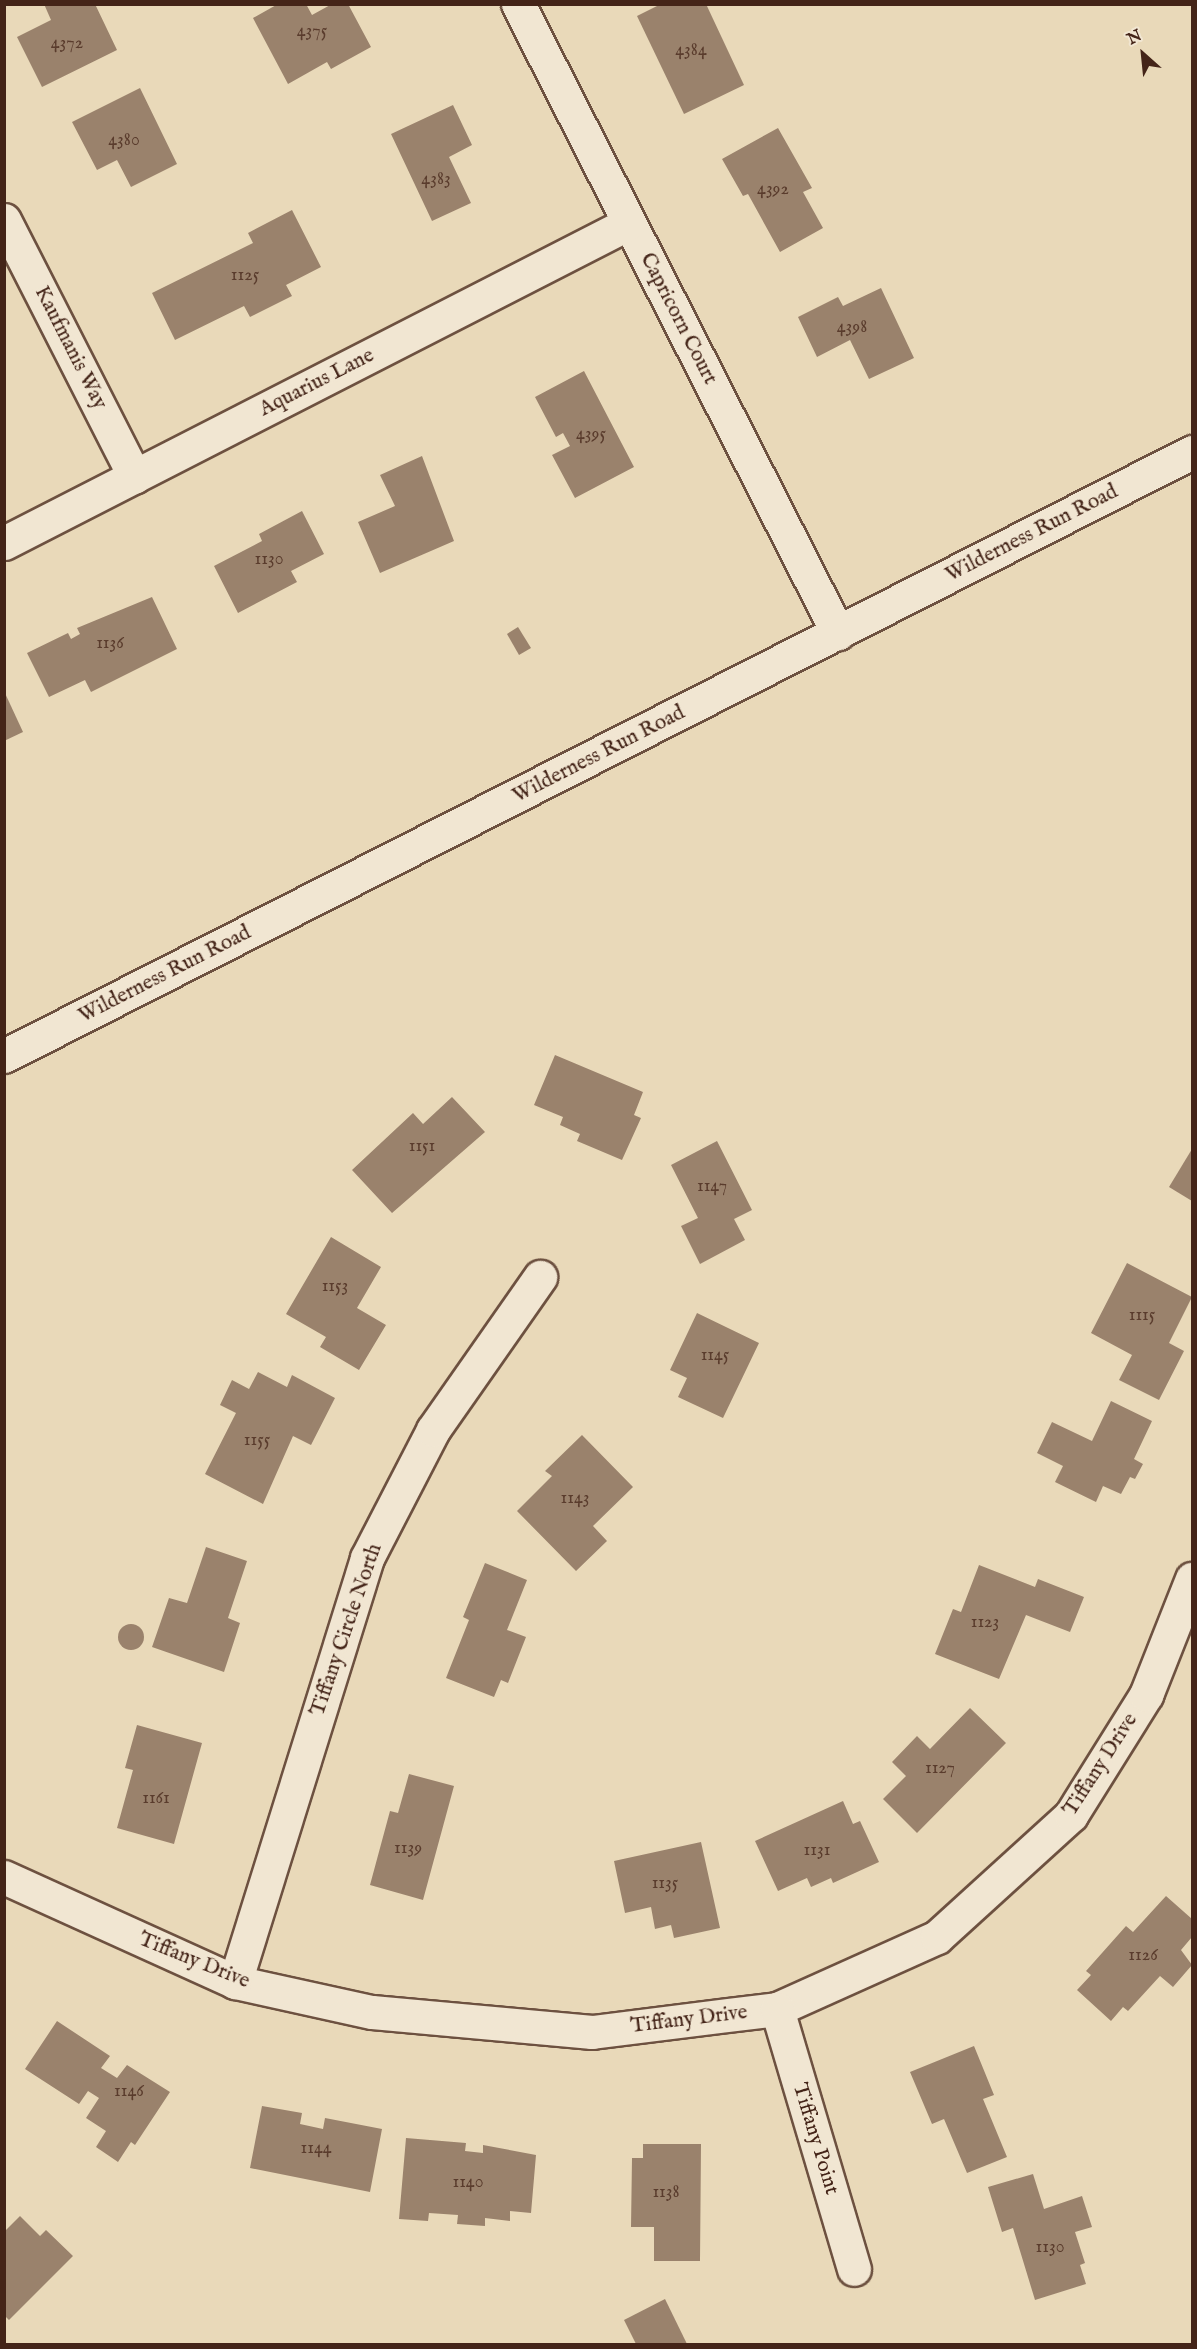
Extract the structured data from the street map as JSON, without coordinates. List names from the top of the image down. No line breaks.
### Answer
{"streets":{"street":["Capricorn Court","Kaufmanis Way","Aquarius Lane","Wilderness Run Road","Tiffany Circle North","Tiffany Drive","Tiffany Point"]},"crossings":[["Capricorn Court","Aquarius Lane"],["Capricorn Court","Wilderness Run Road"],["Kaufmanis Way","Aquarius Lane"],["Tiffany Circle North","Tiffany Drive"],["Tiffany Drive","Tiffany Point"]],"house_numbers":["4375","4372","4384","4380","4383","4392","1125","4398","4395","1130","1136","1151","1147","1153","1115","1145","1155","1143","1123","1127","1161","1139","1131","1135","1126","1146","1144","1140","1138","1130"],"north":"top left"}
